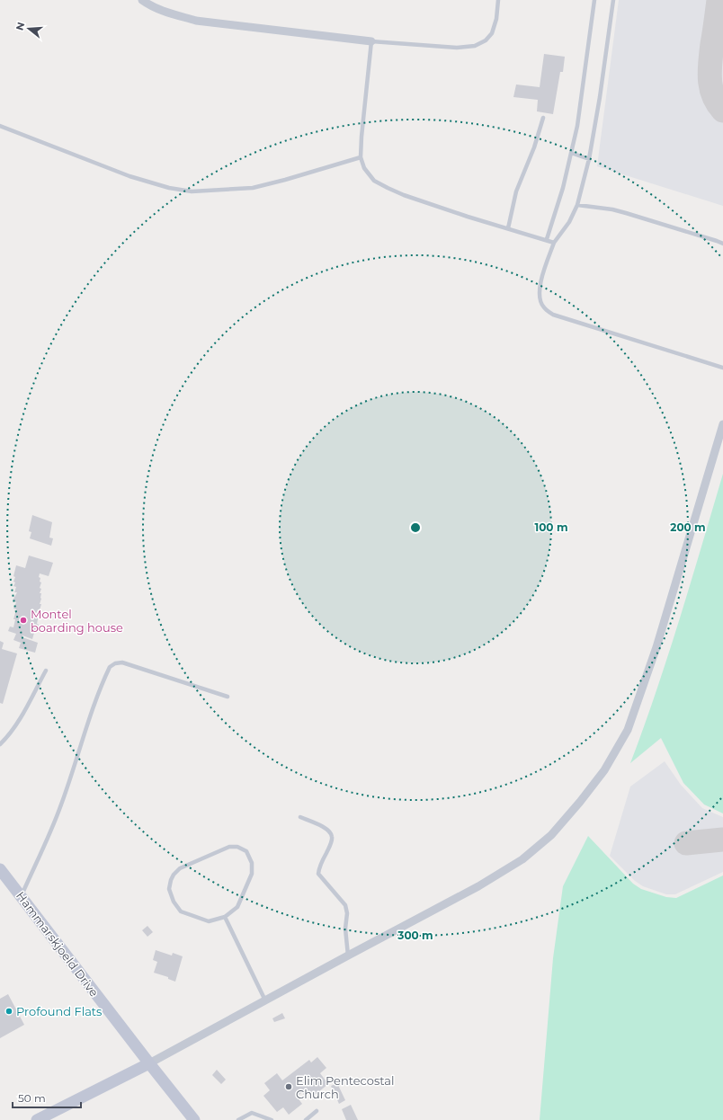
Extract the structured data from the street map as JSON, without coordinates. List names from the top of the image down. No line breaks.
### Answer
{"streets":{"main road":["Hammarskjoeld Drive"]},"places":["Montel boarding house","Profound Flats","Elim Pentecostal Church"],"scale_bar":"50 m","north":"left","rings":["100 m","200 m","300 m"]}
